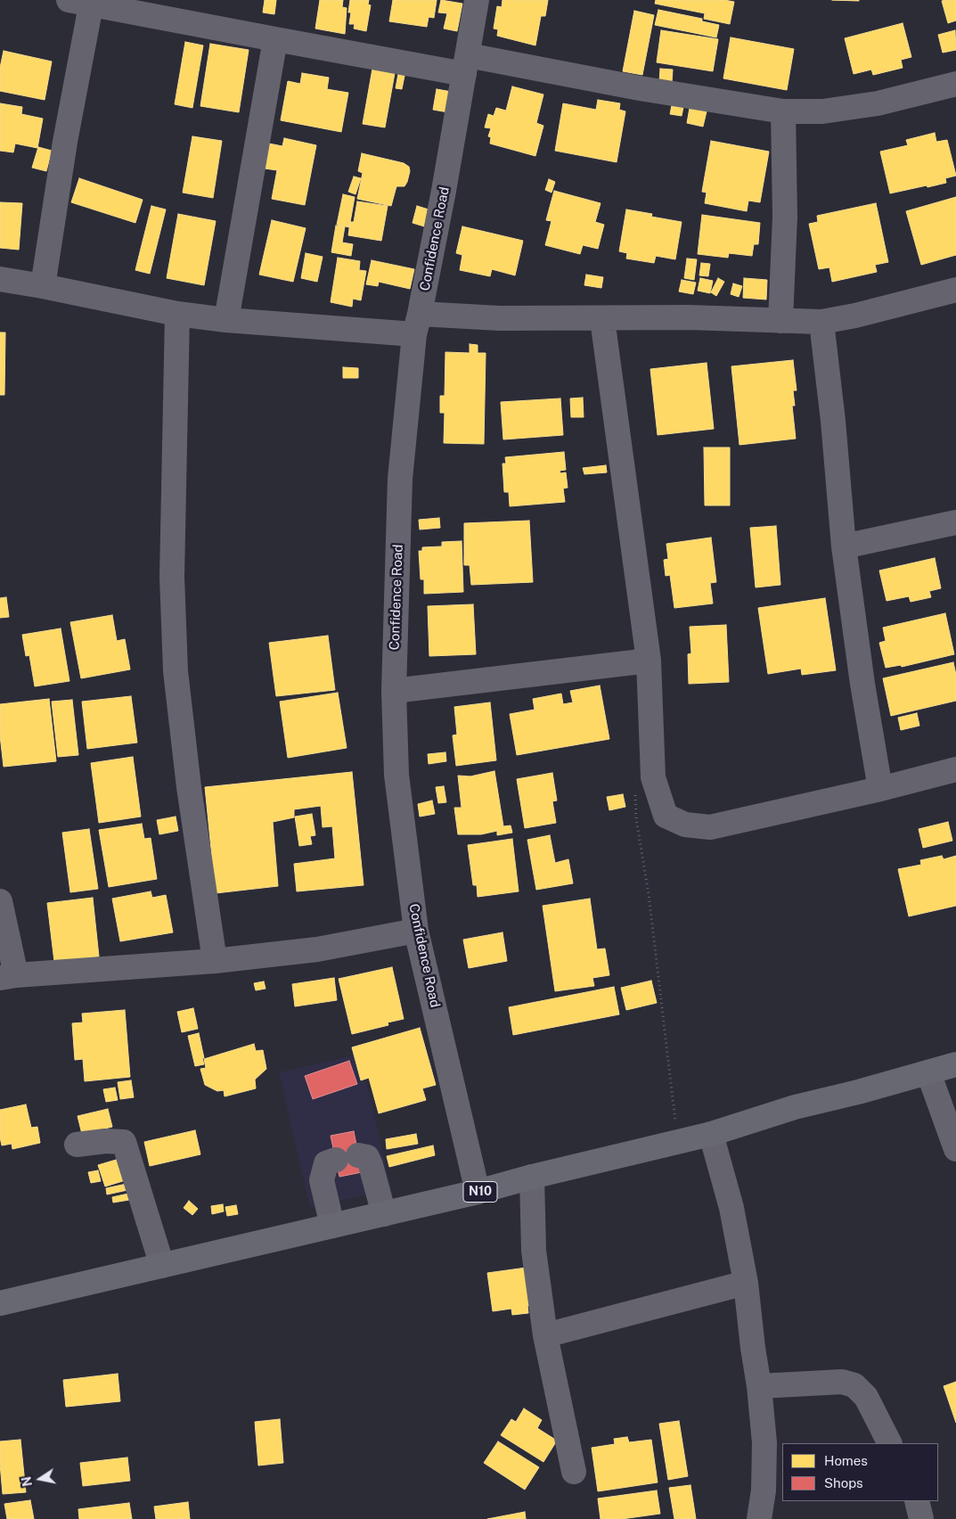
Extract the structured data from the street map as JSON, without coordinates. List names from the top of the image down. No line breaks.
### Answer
{"streets":{"main road":["N10"],"street":["Confidence Road"]},"crossings":[["Confidence Road","N10"]],"legend":["Homes","Shops"],"north":"left"}
